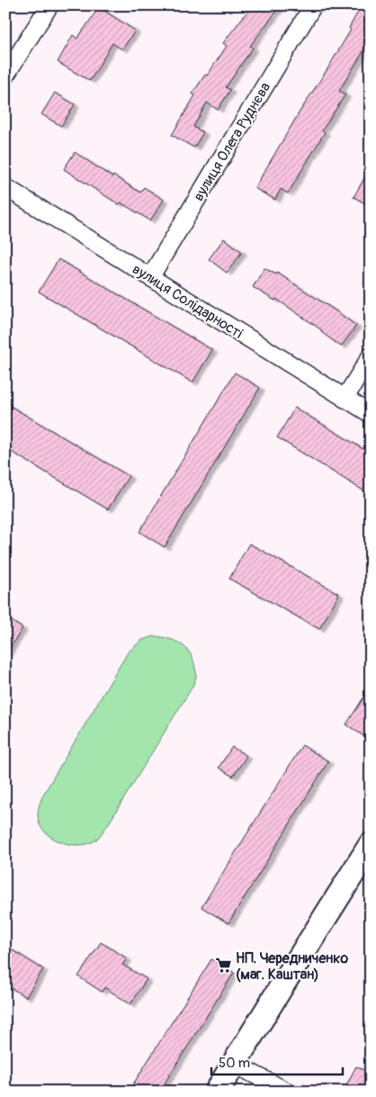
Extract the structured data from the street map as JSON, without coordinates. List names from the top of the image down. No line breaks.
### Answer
{"streets":{"street":["вулиця Олега Руднєва","вулиця Солідарності"]},"crossings":[["вулиця Олега Руднєва","вулиця Солідарності"]],"places":{"supermarket":["НП. Чередниченко (маг. Каштан)"]},"scale_bar":"50 m"}
